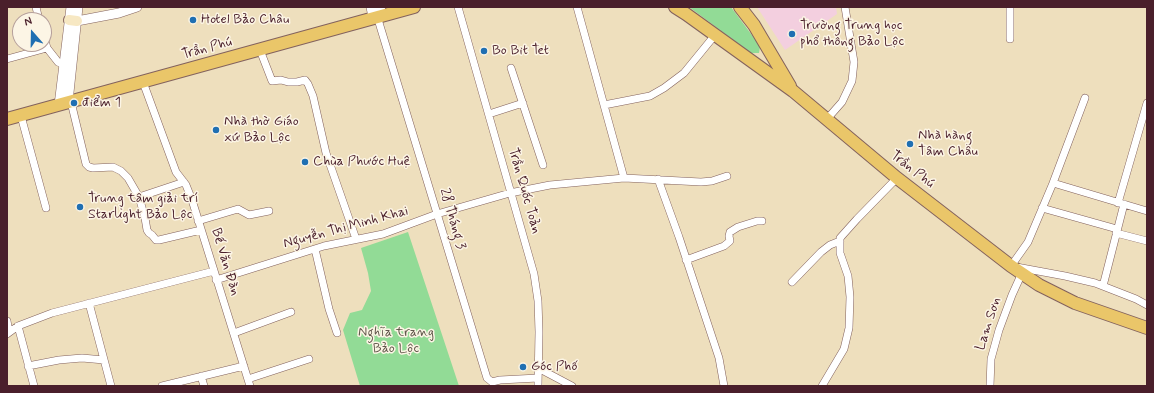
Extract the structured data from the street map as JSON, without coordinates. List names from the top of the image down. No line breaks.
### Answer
{"streets":{"highway":["Trần Phú"],"street":["Trần Quốc Toản","28 Tháng 3","Nguyễn Thị Minh Khai","Bế Văn Đàn","Lam Sơn"]},"crossings":[["Trần Phú","28 Tháng 3"],["Trần Phú","Bế Văn Đàn"],["Trần Phú","Lam Sơn"],["Trần Quốc Toản","28 Tháng 3"],["Trần Quốc Toản","Nguyễn Thị Minh Khai"],["28 Tháng 3","Nguyễn Thị Minh Khai"],["Nguyễn Thị Minh Khai","Bế Văn Đàn"]],"parks":["Nghĩa trang Bảo Lộc"],"places":["Hotel Bảo Châu","Trường Trung học phổ thông Bảo Lộc","Bo Bit Tet","điểm 1","Nhà thờ Giáo xứ Bảo Lộc","Nhà hàng Tâm Châu","Chùa Phước Huệ","Trung tâm giải trí Starlight Bảo Lộc","Góc Phố"],"north":"top"}
